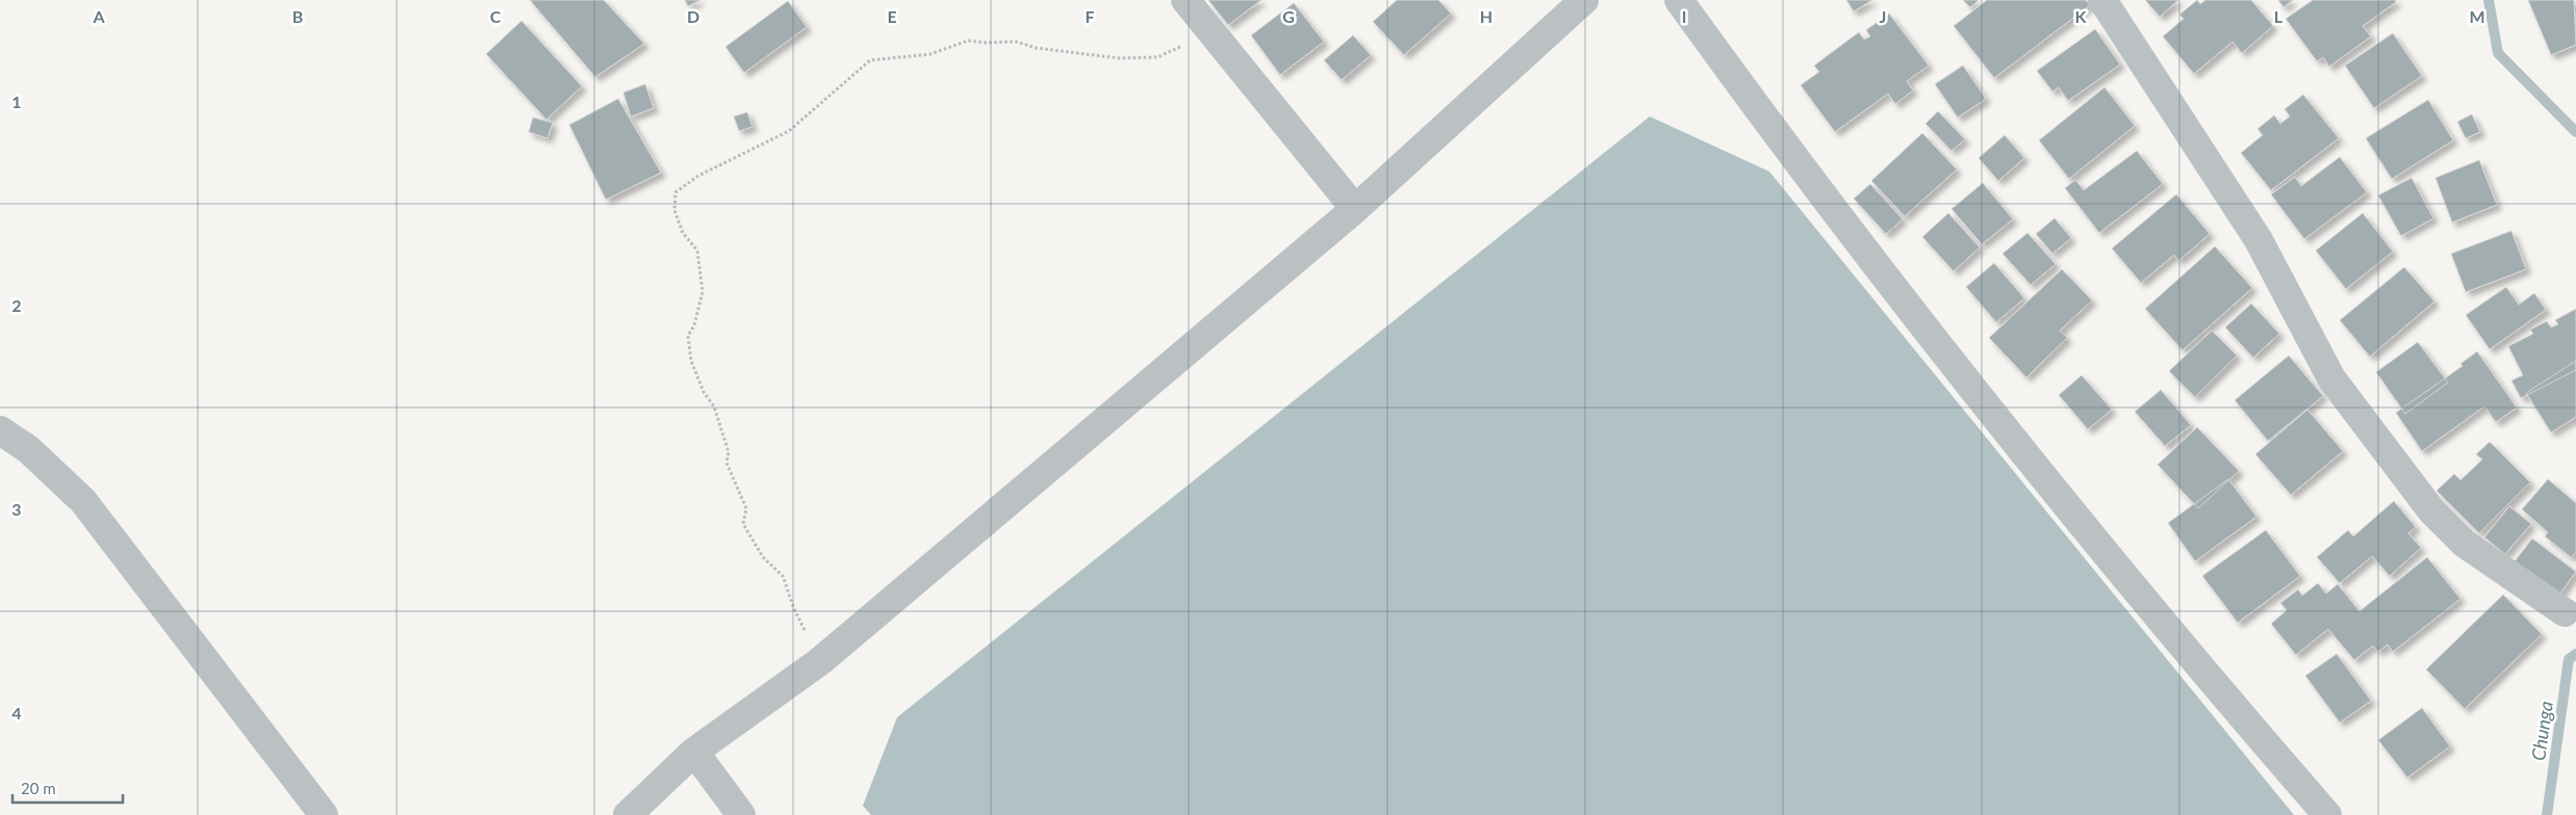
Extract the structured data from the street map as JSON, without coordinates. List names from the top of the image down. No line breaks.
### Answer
{"water":["Chunga"],"scale_bar":"20 m","grid":{"columns":["A","B","C","D","E","F","G","H","I","J","K","L","M"],"rows":["1","2","3","4"]}}
